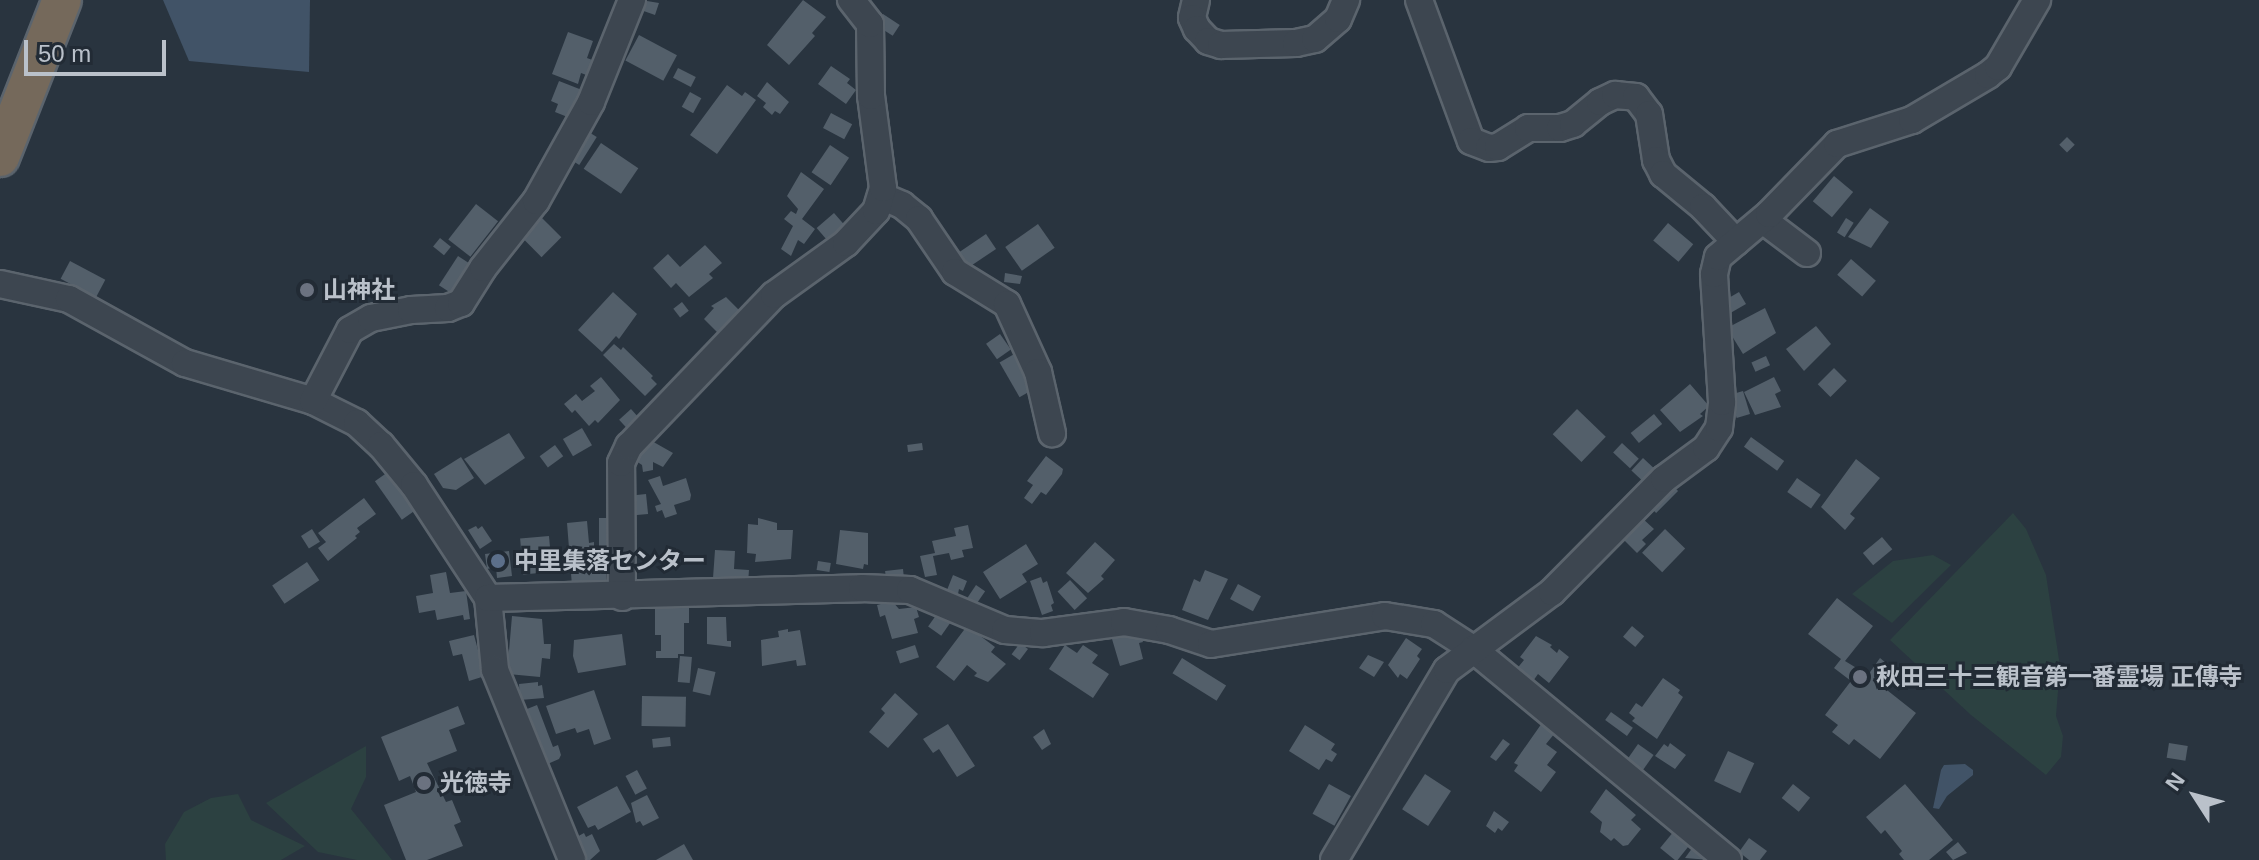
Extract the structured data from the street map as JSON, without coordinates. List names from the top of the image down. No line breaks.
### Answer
{"places":["山神社","中里集落センター","秋田三十三観音第一番霊場 正傳寺","光徳寺"],"scale_bar":"50 m","north":"top left"}
